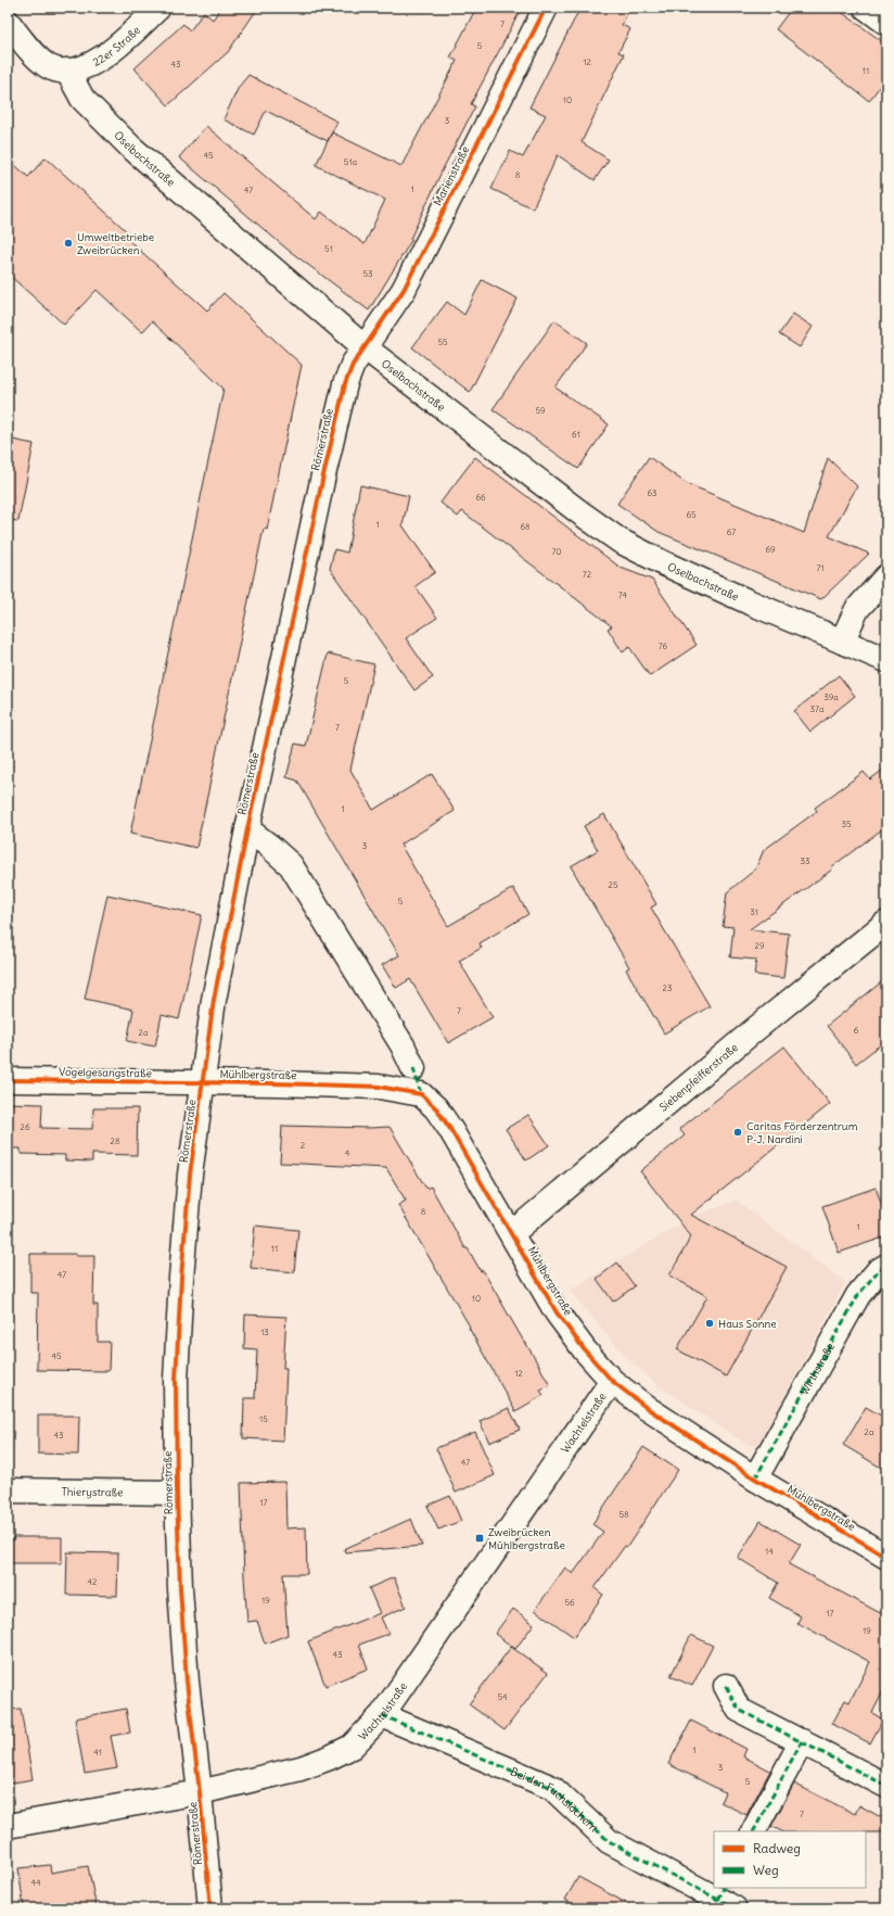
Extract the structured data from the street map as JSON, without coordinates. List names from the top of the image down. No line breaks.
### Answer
{"streets":{"street":["22er Straße","Oselbachstraße","Marienstraße","Römerstraße","Vogelgesangstraße","Mühlbergstraße","Siebenpfeifferstraße","Wirthstraße","Wachtelstraße","Thierystraße","Bei den Fuchslöchern"]},"crossings":[["22er Straße","Oselbachstraße"],["Oselbachstraße","Marienstraße"],["Oselbachstraße","Römerstraße"],["Marienstraße","Römerstraße"],["Römerstraße","Vogelgesangstraße"],["Römerstraße","Mühlbergstraße"],["Römerstraße","Wachtelstraße"],["Römerstraße","Thierystraße"],["Vogelgesangstraße","Mühlbergstraße"],["Mühlbergstraße","Siebenpfeifferstraße"],["Mühlbergstraße","Wirthstraße"],["Mühlbergstraße","Wachtelstraße"],["Wachtelstraße","Bei den Fuchslöchern"]],"places":{"other":["Umweltbetriebe Zweibrücken","Caritas Förderzentrum P-J. Nardini","Haus Sonne"],"transit":["Zweibrücken Mühlbergstraße"]},"house_numbers":["7","5","12","43","11","10","3","45","51a","8","1","47","51","53","55","59","61","63","66","65","1","68","67","69","70","71","72","74","76","5","39a","37a","7","1","35","3","33","25","5","31","29","23","7","6","2a","26","28","2","4","8","1","11","47","10","13","45","12","15","2a","43","47","17","58","14","42","19","56","17","19","43","54","1","41","3","5","7","44"],"legend":["Radweg","Weg"]}
